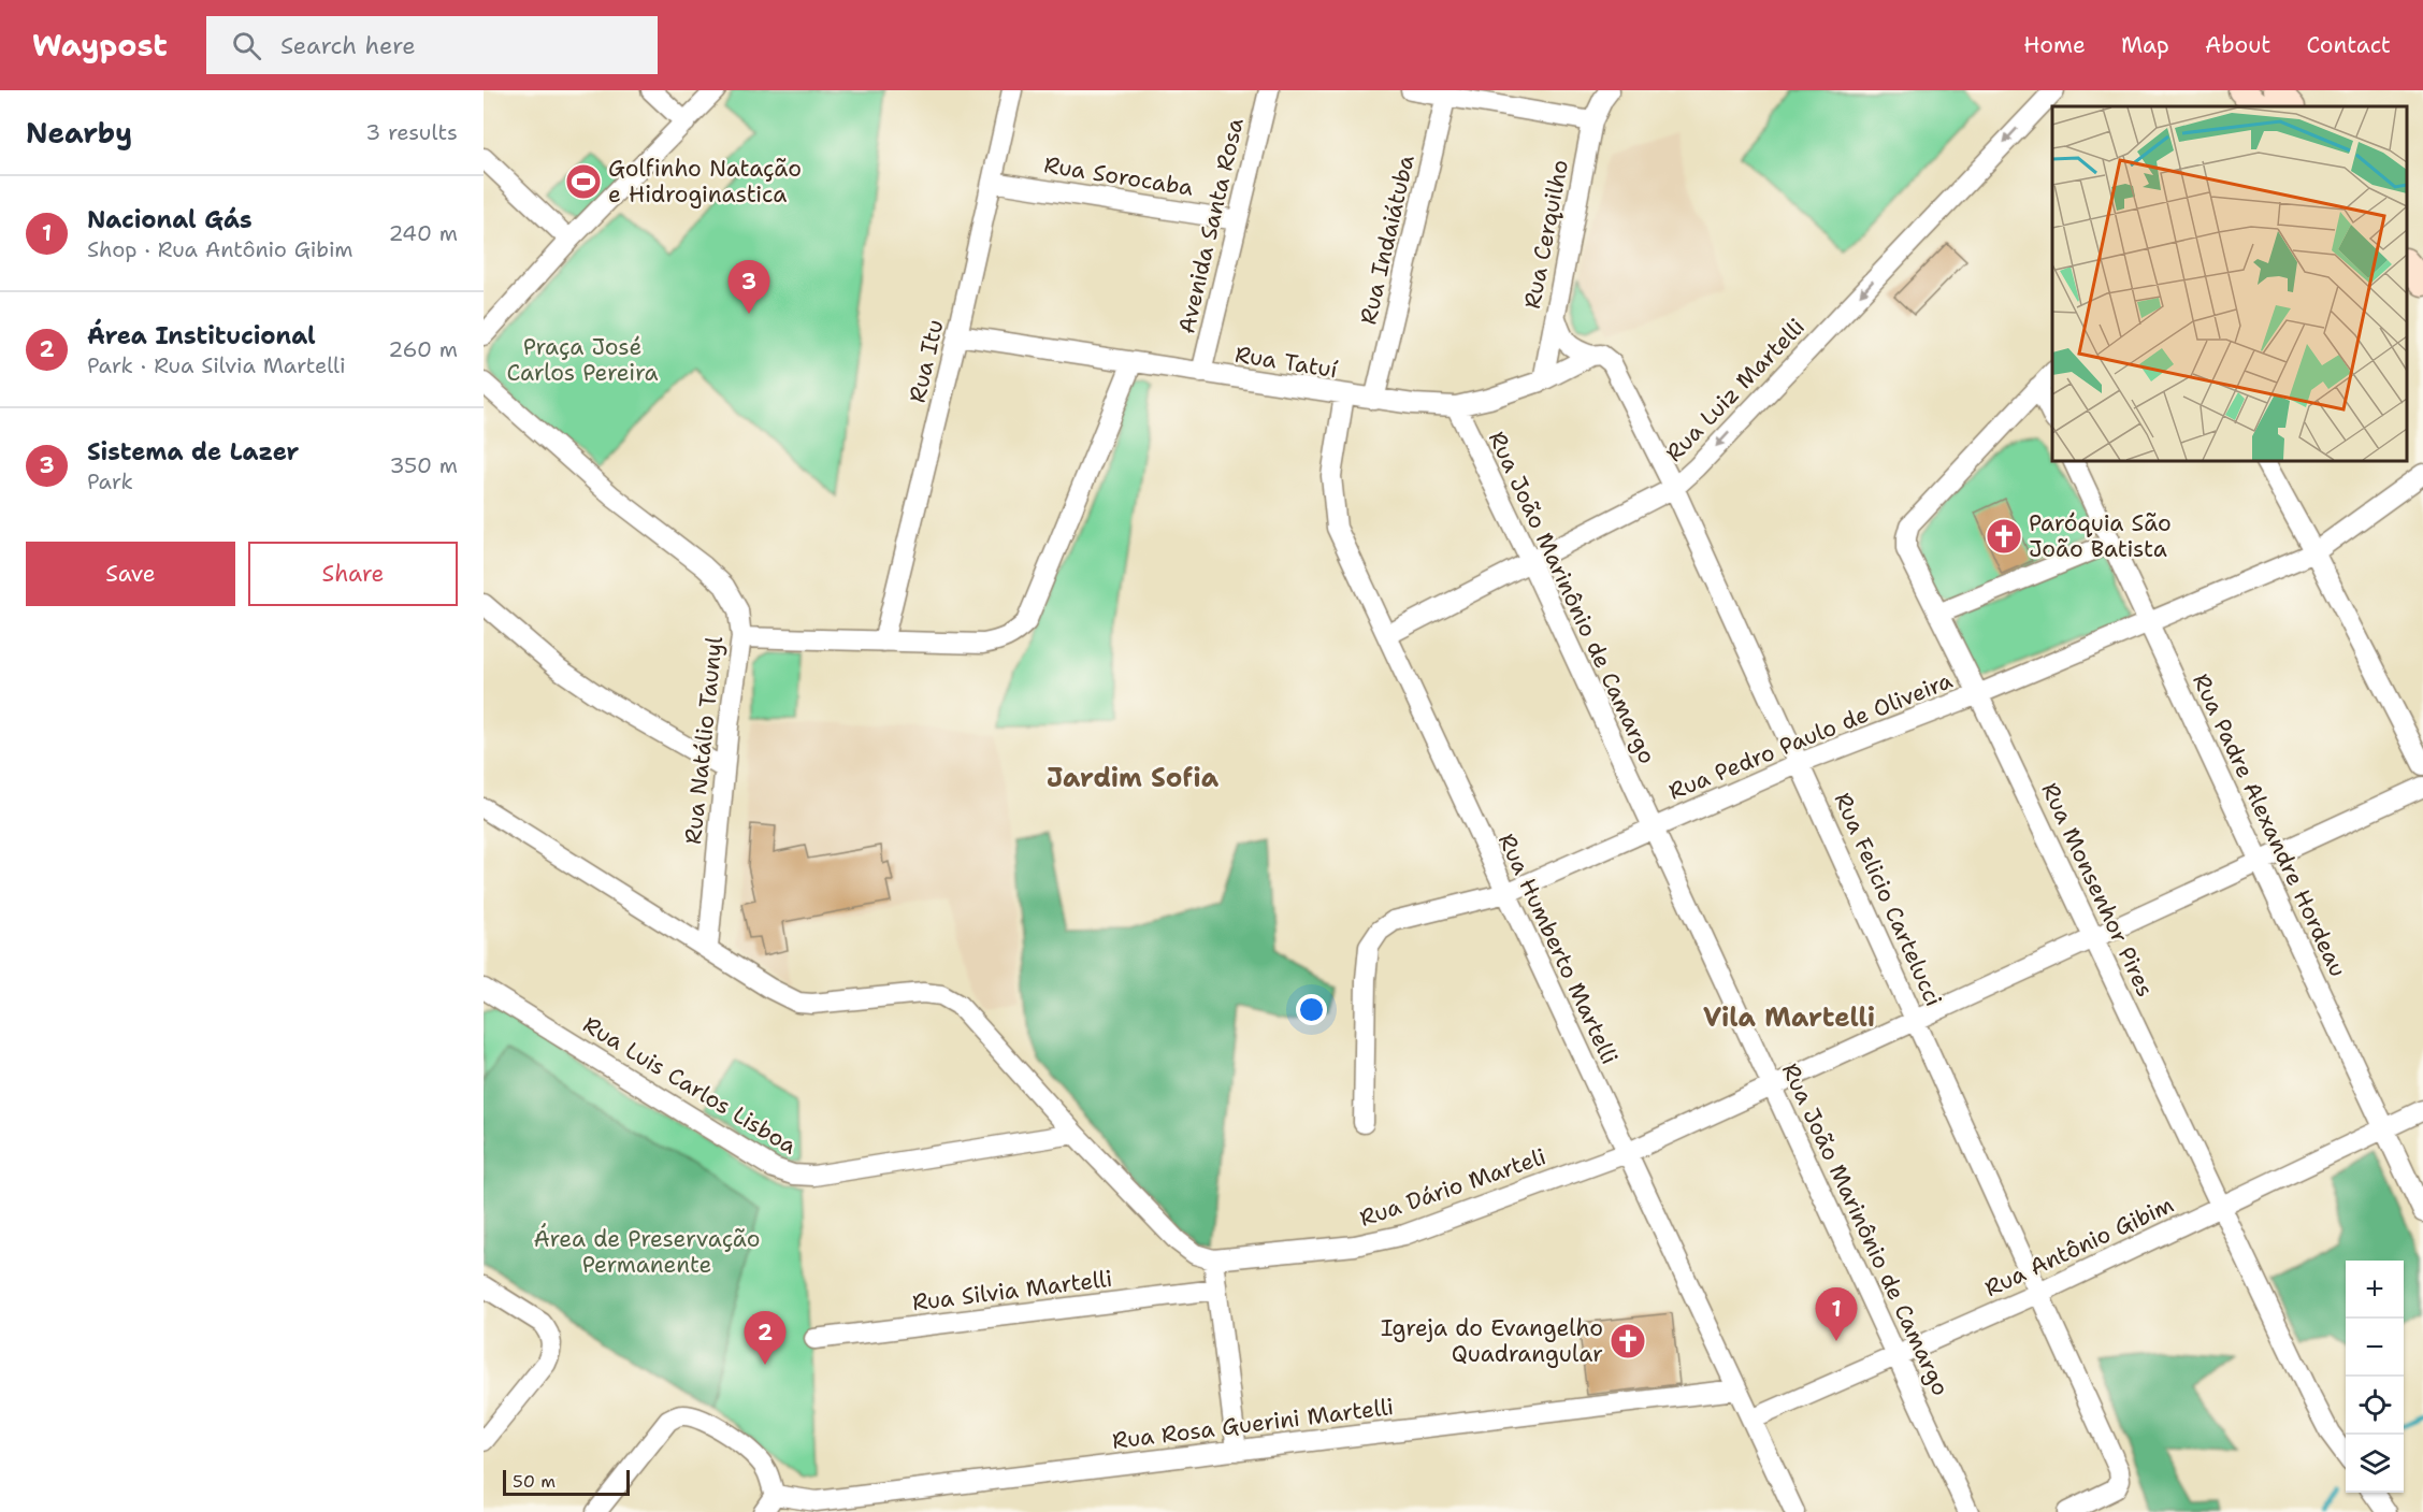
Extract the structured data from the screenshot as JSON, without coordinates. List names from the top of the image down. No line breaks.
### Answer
{"streets":{"street":["Rua Sorocaba","Avenida Santa Rosa","Rua Cerquilho","Rua Indaiátuba","Rua Itu","Rua Tatuí","Rua Luiz Martelli","Rua João Marinônio de Camargo","Rua Pedro Paulo de Oliveira","Rua Natálio Taunyl","Rua Padre Alexandre Hordeau","Rua Monsenhor Pires","Rua Felicio Cartelucci","Rua Humberto Martelli","Rua Luis Carlos Lisboa","Rua Dário Marteli","Rua Antônio Gibim","Rua Silvia Martelli","Rua Rosa Guerini Martelli"]},"crossings":[["Rua Sorocaba","Avenida Santa Rosa"],["Rua Sorocaba","Rua Itu"],["Avenida Santa Rosa","Rua Tatuí"],["Rua Cerquilho","Rua Tatuí"],["Rua Indaiátuba","Rua Tatuí"],["Rua Itu","Rua Tatuí"],["Rua Tatuí","Rua João Marinônio de Camargo"],["Rua Tatuí","Rua Felicio Cartelucci"],["Rua Tatuí","Rua Humberto Martelli"],["Rua Luiz Martelli","Rua João Marinônio de Camargo"],["Rua Luiz Martelli","Rua Felicio Cartelucci"],["Rua Luiz Martelli","Rua Humberto Martelli"],["Rua João Marinônio de Camargo","Rua Pedro Paulo de Oliveira"],["Rua João Marinônio de Camargo","Rua Dário Marteli"],["Rua João Marinônio de Camargo","Rua Antônio Gibim"],["Rua Pedro Paulo de Oliveira","Rua Padre Alexandre Hordeau"],["Rua Pedro Paulo de Oliveira","Rua Monsenhor Pires"],["Rua Pedro Paulo de Oliveira","Rua Felicio Cartelucci"],["Rua Pedro Paulo de Oliveira","Rua Humberto Martelli"],["Rua Padre Alexandre Hordeau","Rua Dário Marteli"],["Rua Padre Alexandre Hordeau","Rua Antônio Gibim"],["Rua Monsenhor Pires","Rua Dário Marteli"],["Rua Monsenhor Pires","Rua Antônio Gibim"],["Rua Felicio Cartelucci","Rua Dário Marteli"],["Rua Felicio Cartelucci","Rua Antônio Gibim"],["Rua Humberto Martelli","Rua Dário Marteli"],["Rua Humberto Martelli","Rua Antônio Gibim"],["Rua Humberto Martelli","Rua Rosa Guerini Martelli"]],"one_way":["Rua Luiz Martelli"],"districts":["Jardim Sofia","Vila Martelli"],"parks":["Praça José Carlos Pereira","Área de Preservação Permanente"],"places":{"sports":["Golfinho Natação e Hidroginastica"],"church":["Paróquia São João Batista","Igreja do Evangelho Quadrangular"]},"scale_bar":"50 m","page":{"header":"Waypost","search":"Search here","nav":["Home","Map","About","Contact"],"heading":["Nearby","3 results"],"list":[{"mark":"1","name":"Nacional Gás","note":"Shop · Rua Antônio Gibim","value":"240 m"},{"mark":"2","name":"Área Institucional","note":"Park · Rua Silvia Martelli","value":"260 m"},{"mark":"3","name":"Sistema de Lazer","note":"Park","value":"350 m"}],"pins":["3","1","2"],"buttons":["Save","Share"],"map_buttons":["+","−"],"scale":"50 m"}}
